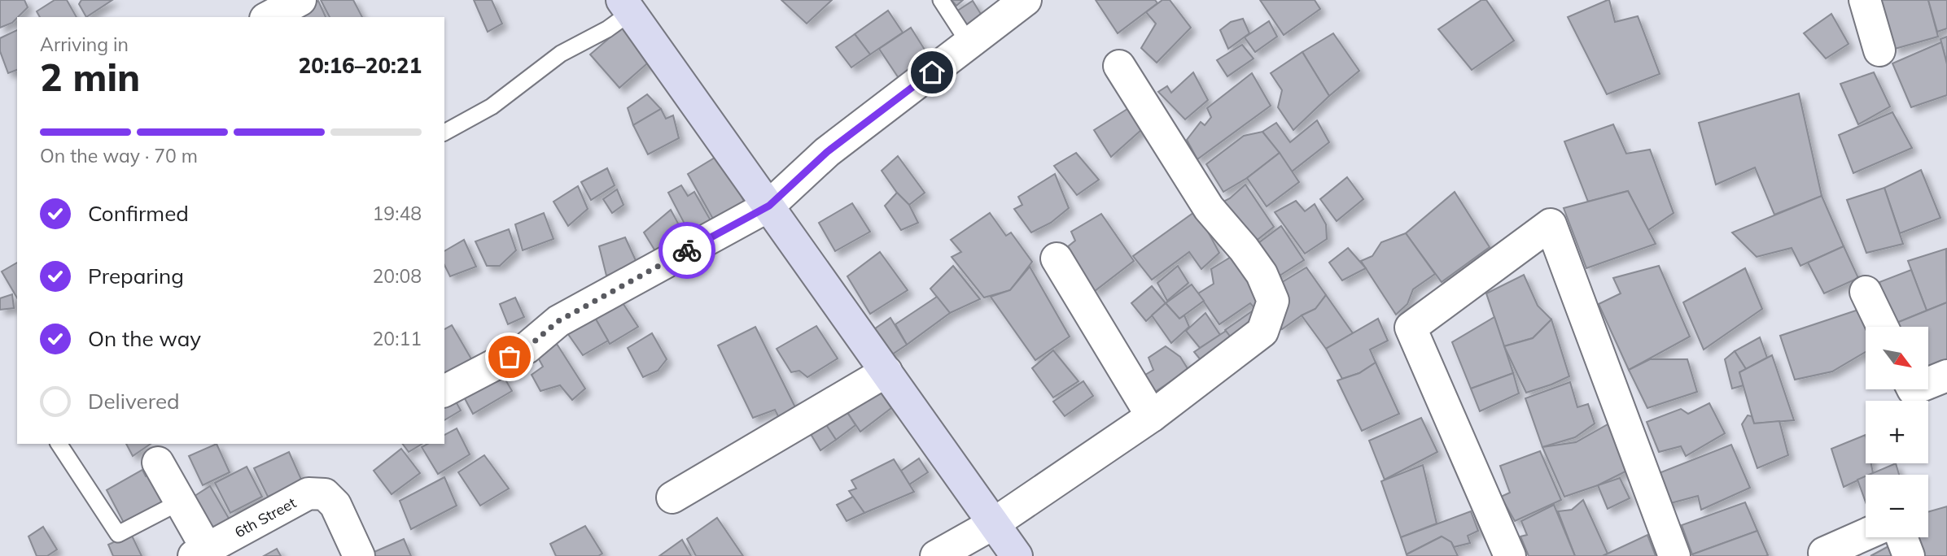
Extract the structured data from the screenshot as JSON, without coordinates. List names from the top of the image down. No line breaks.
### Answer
{"streets":{"street":["6th Street"]},"north":"bottom right","page":{"heading":["2 min","Arriving in","20:16–20:21"],"bar":"On the way · 70 m","list":[["Confirmed","19:48"],["Preparing","20:08"],["On the way","20:11"],"Delivered"],"map_buttons":["+","−"]}}
